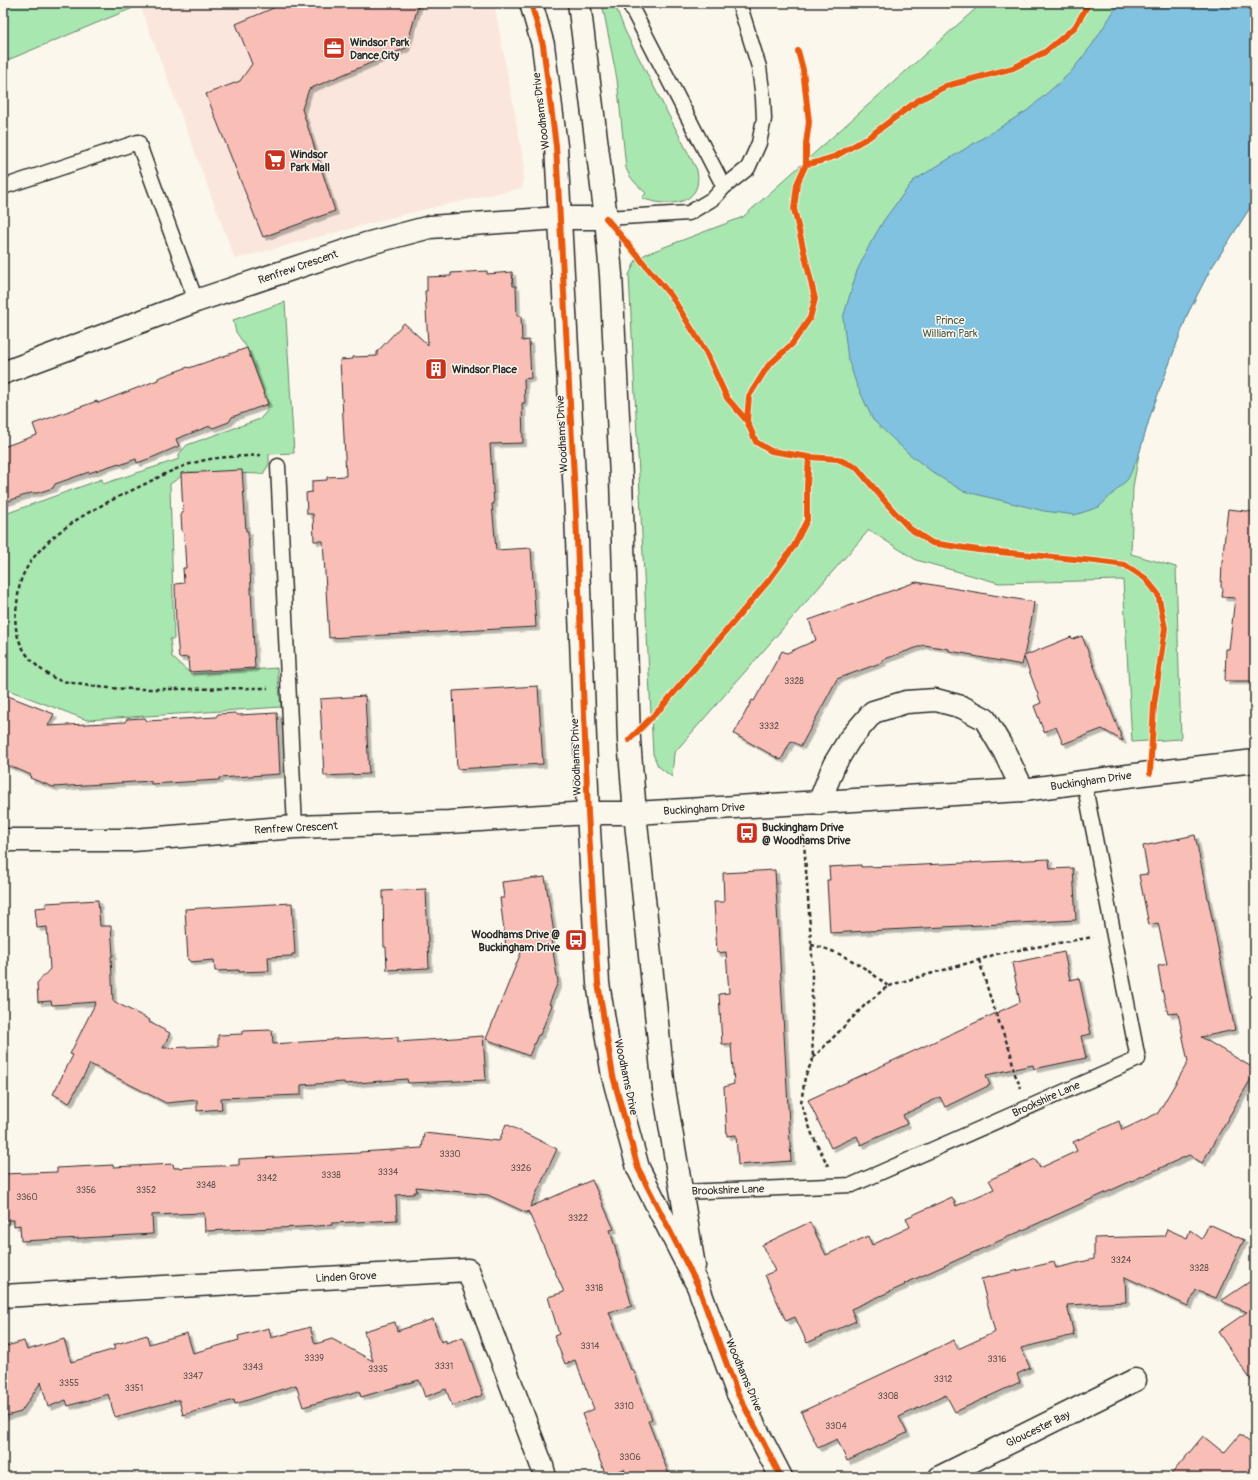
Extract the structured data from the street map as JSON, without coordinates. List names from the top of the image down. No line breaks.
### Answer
{"streets":{"street":["Woodhams Drive","Renfrew Crescent","Buckingham Drive","Linden Grove","Gloucester Bay"],"lane":["Brookshire Lane"]},"crossings":[["Woodhams Drive","Renfrew Crescent"],["Woodhams Drive","Buckingham Drive"],["Woodhams Drive","Brookshire Lane"],["Renfrew Crescent","Buckingham Drive"],["Buckingham Drive","Brookshire Lane"]],"parks":["Prince William Park"],"places":{"office":["Windsor Park Dance City"],"supermarket":["Windsor Park Mall"],"building":["Windsor Place"],"bus stop":["Buckingham Drive @ Woodhams Drive","Woodhams Drive @ Buckingham Drive"]},"house_numbers":["3328","3332","3330","3326","3334","3338","3342","3348","3356","3352","3360","3322","3324","3328","3318","3314","3339","3316","3331","3343","3335","3347","3312","3355","3351","3308","3310","3304","3306"]}
